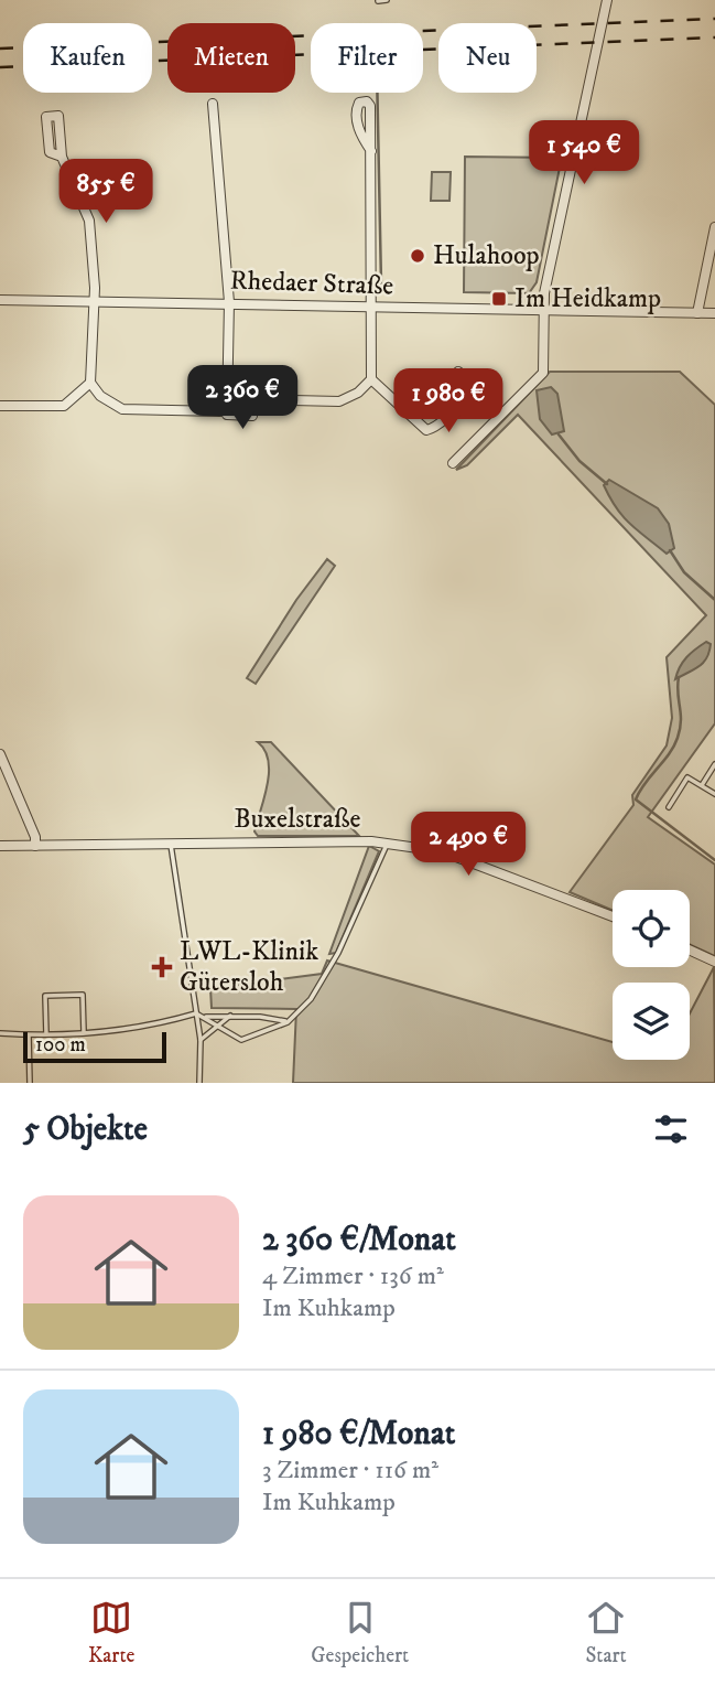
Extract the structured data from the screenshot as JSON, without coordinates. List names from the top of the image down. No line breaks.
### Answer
{"streets":{"street":["Rhedaer Straße","Buxelstraße"]},"places":{"other":["Hulahoop"],"transit":["Im Heidkamp"],"health":["LWL-Klinik Gütersloh"]},"scale_bar":"100 m","page":{"chip":["Kaufen","Mieten","Filter","Neu"],"price":["1 540 €","855 €","2 360 €","1 980 €","2 490 €"],"scale":"100 m","heading":"5 Objekte","list":[{"name":"2 360 €/Monat","note":"4 Zimmer · 136 m² · Im Kuhkamp"},{"name":"1 980 €/Monat","note":"3 Zimmer · 116 m² · Im Kuhkamp"}],"tabs":["Karte","Gespeichert","Start"]}}
